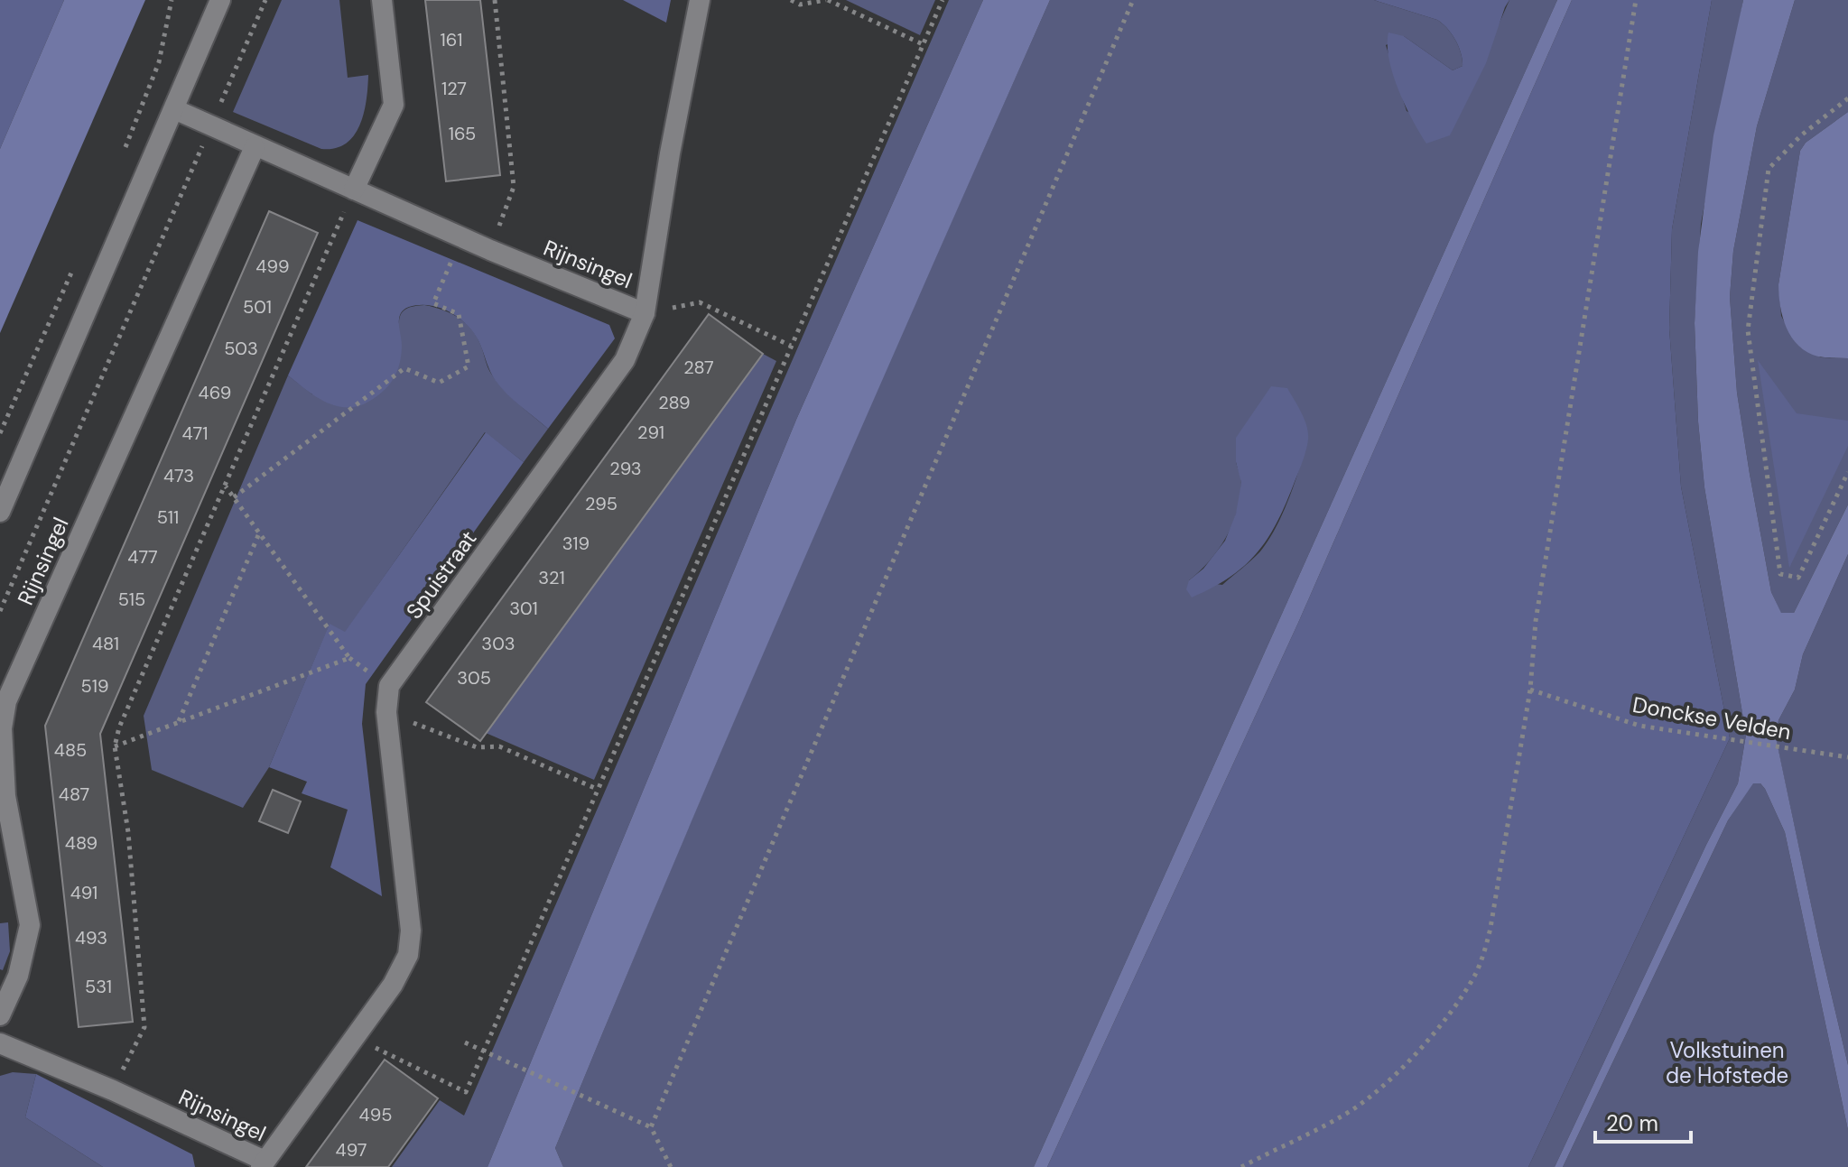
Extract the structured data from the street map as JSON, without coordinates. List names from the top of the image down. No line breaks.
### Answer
{"streets":{"street":["Rijnsingel","Spuistraat"],"path":["Donckse Velden"]},"crossings":[["Rijnsingel","Spuistraat"]],"parks":["Volkstuinen de Hofstede"],"house_numbers":["161","127","165","499","501","503","287","469","289","291","471","293","473","295","511","319","477","321","515","301","481","303","305","519","485","487","489","491","493","531","495","497"],"scale_bar":"20 m"}
